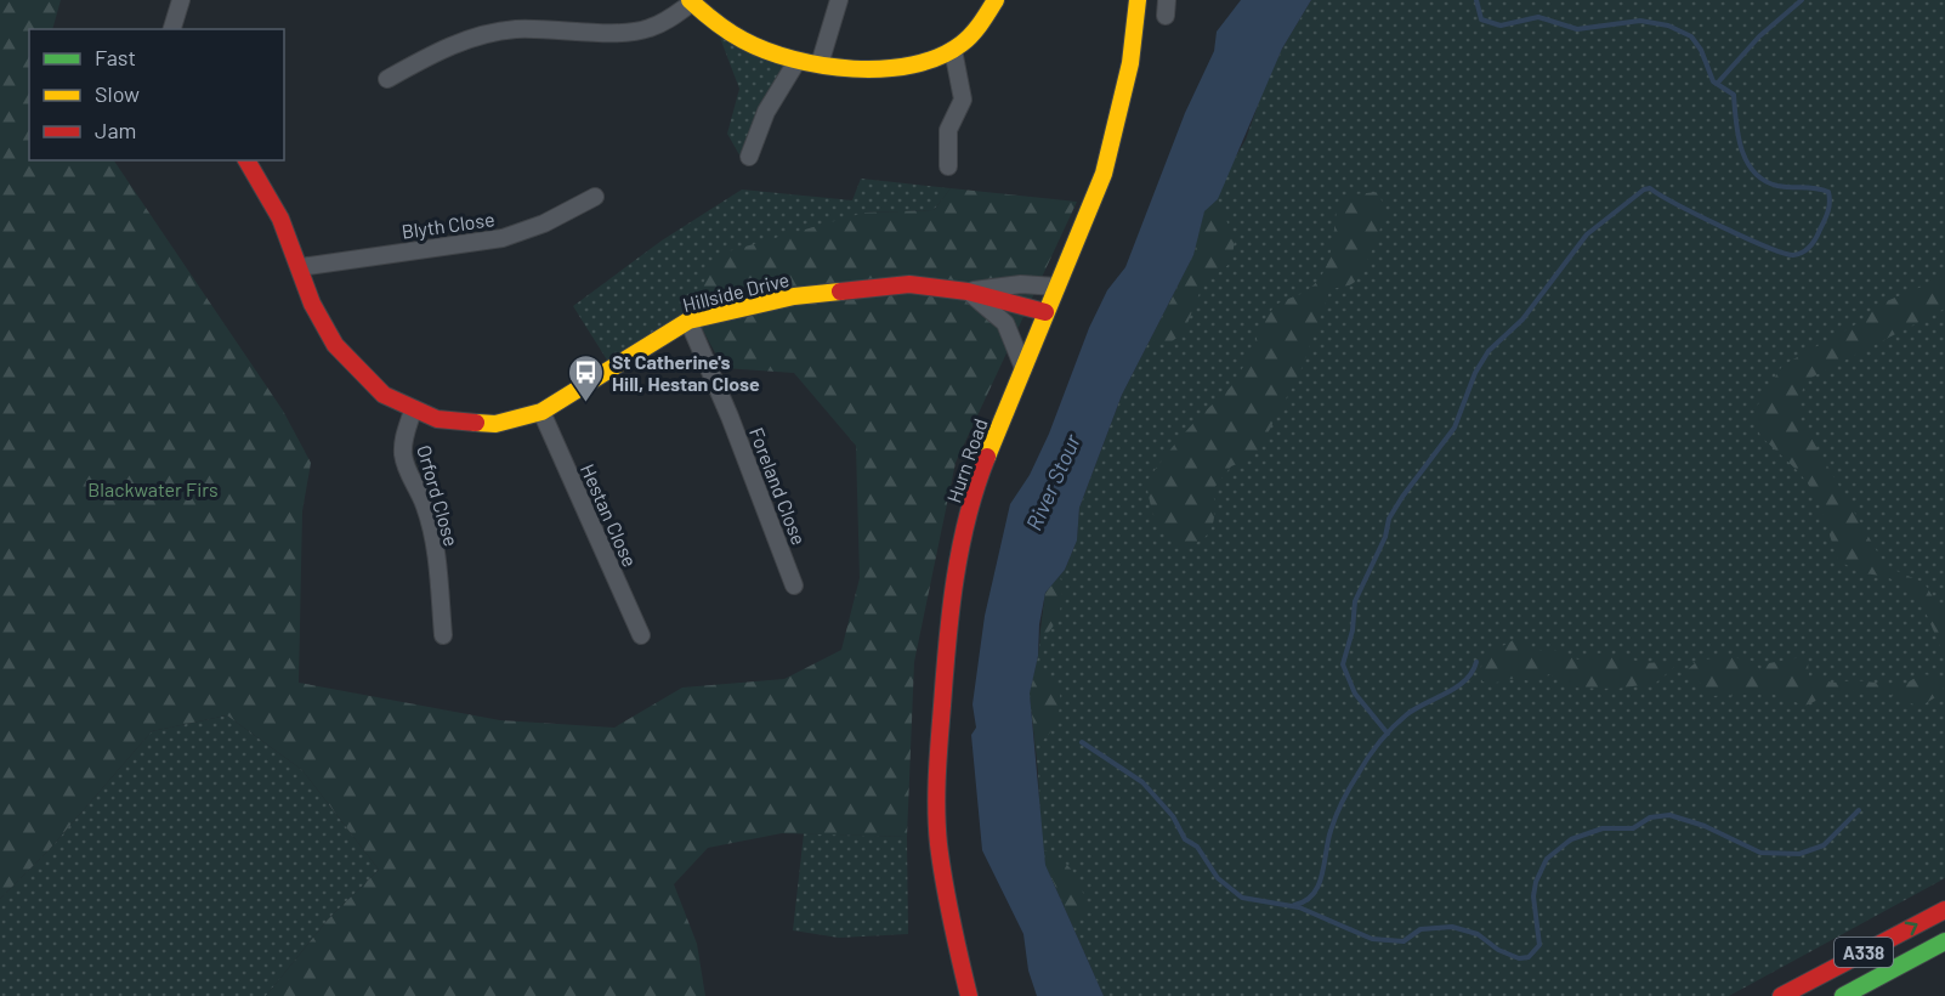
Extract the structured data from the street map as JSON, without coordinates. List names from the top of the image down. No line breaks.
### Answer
{"streets":{"main road":["Hillside Drive","Hurn Road","A338"],"street":["Blyth Close","Foreland Close","Orford Close","Hestan Close"]},"crossings":[["Blyth Close","Hillside Drive"],["Hillside Drive","Hurn Road"],["Hillside Drive","Foreland Close"],["Hillside Drive","Orford Close"],["Hillside Drive","Hestan Close"]],"water":["River Stour"],"parks":["Blackwater Firs"],"places":{"bus stop":["St Catherine's Hill, Hestan Close"]},"legend":["Fast","Slow","Jam"]}
